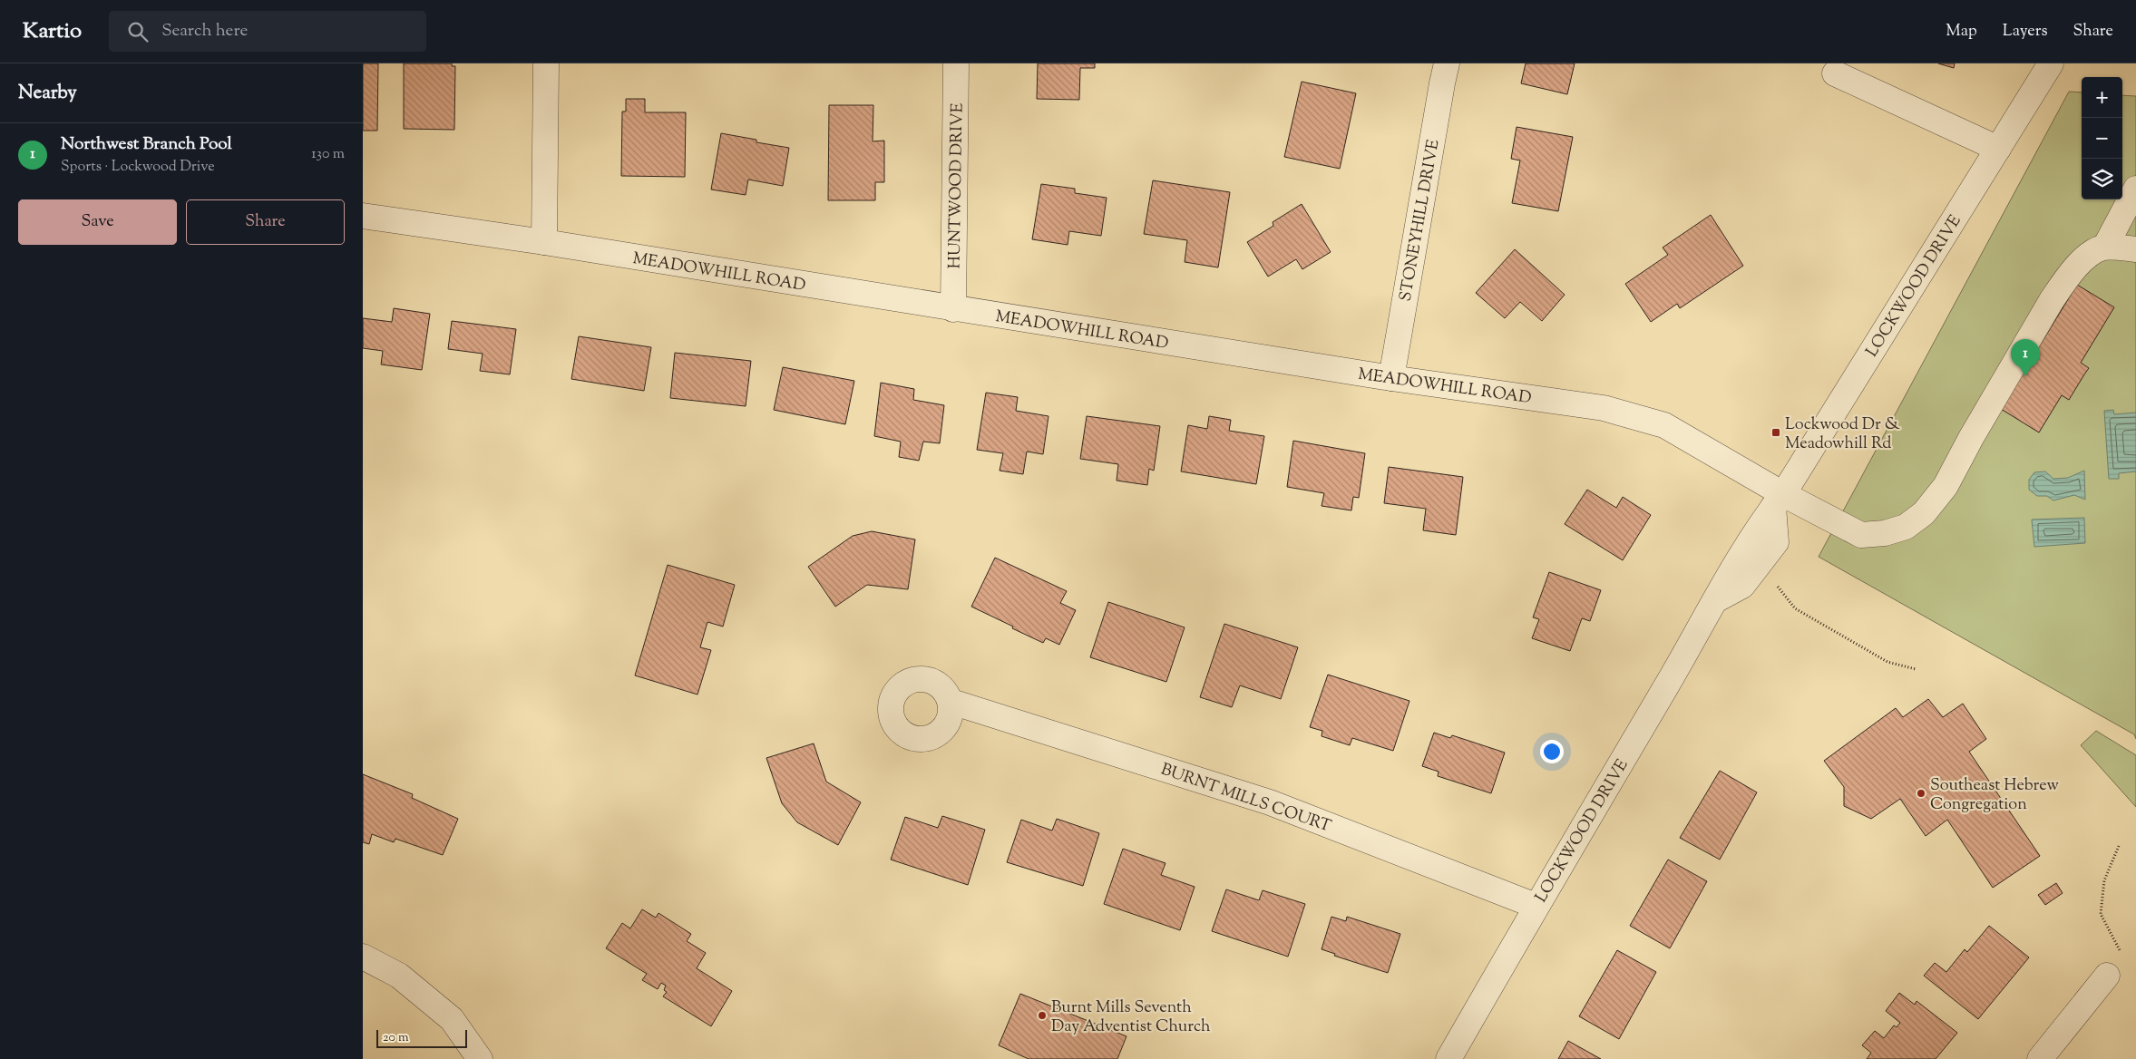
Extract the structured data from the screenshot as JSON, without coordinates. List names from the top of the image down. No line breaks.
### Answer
{"streets":{"street":["HUNTWOOD DRIVE","STONEYHILL DRIVE","MEADOWHILL ROAD","LOCKWOOD DRIVE","BURNT MILLS COURT"]},"crossings":[["HUNTWOOD DRIVE","MEADOWHILL ROAD"],["STONEYHILL DRIVE","MEADOWHILL ROAD"],["MEADOWHILL ROAD","LOCKWOOD DRIVE"],["LOCKWOOD DRIVE","BURNT MILLS COURT"]],"places":{"transit":["Lockwood Dr & Meadowhill Rd"],"other":["Southeast Hebrew Congregation","Burnt Mills Seventh Day Adventist Church"]},"scale_bar":"20 m","page":{"header":"Kartio","search":"Search here","nav":["Map","Layers","Share"],"heading":"Nearby","map_buttons":["+","−"],"list":[{"mark":"1","name":"Northwest Branch Pool","note":"Sports · Lockwood Drive","value":"130 m"}],"buttons":["Save","Share"],"pins":"1","scale":"20 m"}}
